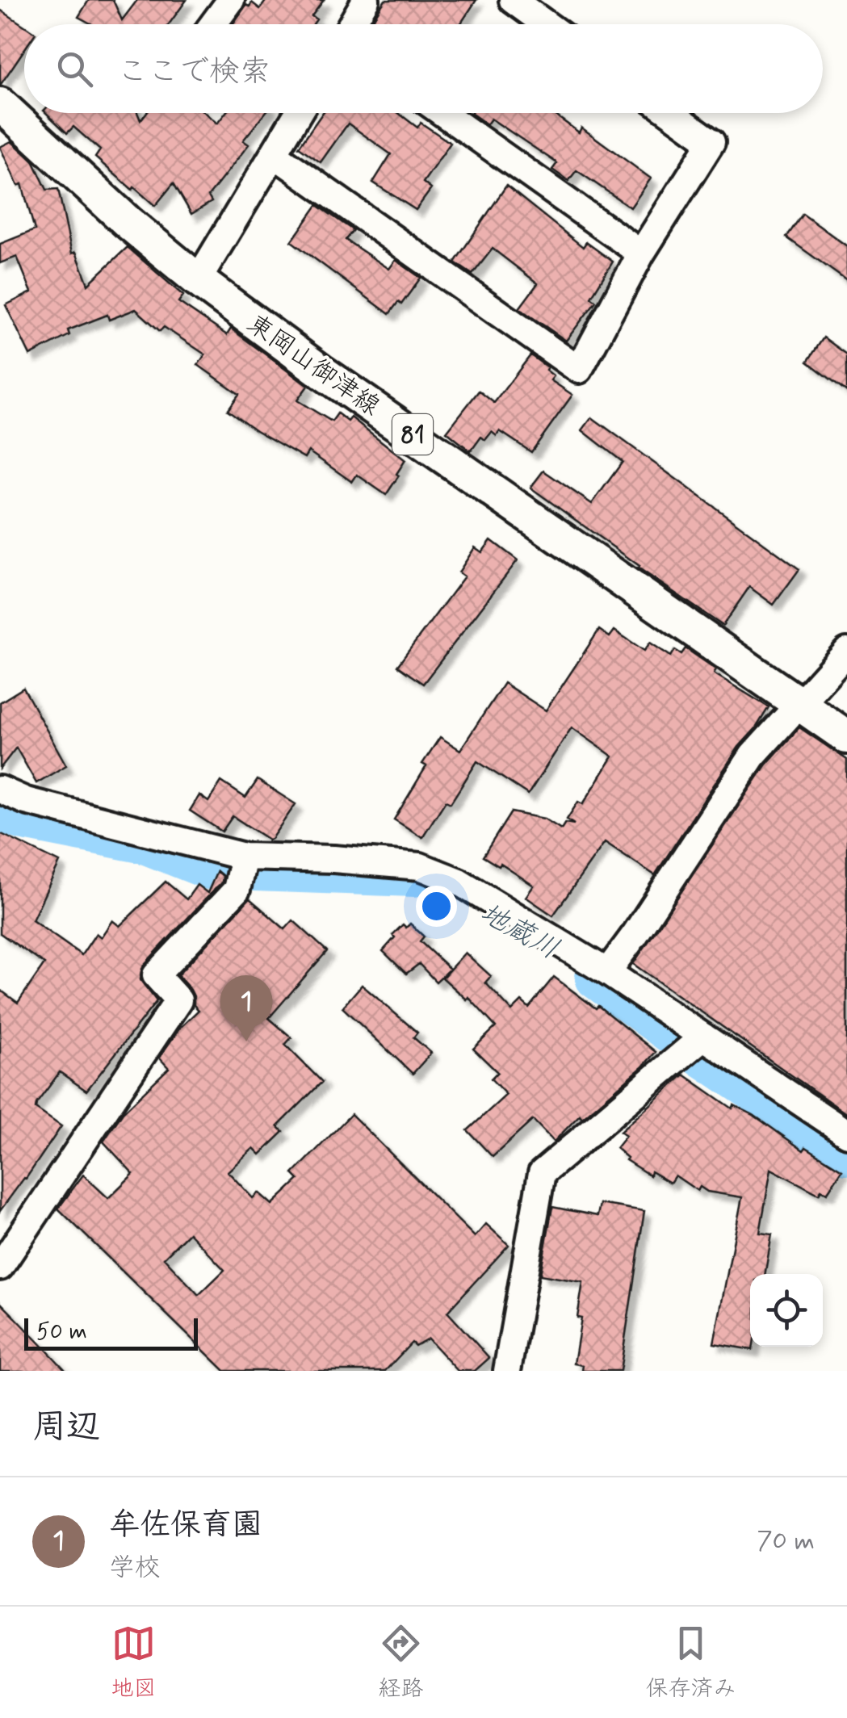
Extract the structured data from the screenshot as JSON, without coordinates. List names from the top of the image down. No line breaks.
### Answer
{"streets":{"main road":["東岡山御津線","81"]},"water":["地蔵川"],"scale_bar":"50 m","page":{"search":"ここで検索","pins":"1","scale":"50 m","heading":"周辺","list":[{"mark":"1","name":"牟佐保育園","note":"学校","value":"70 m"}],"nav":["地図","経路","保存済み"]}}
